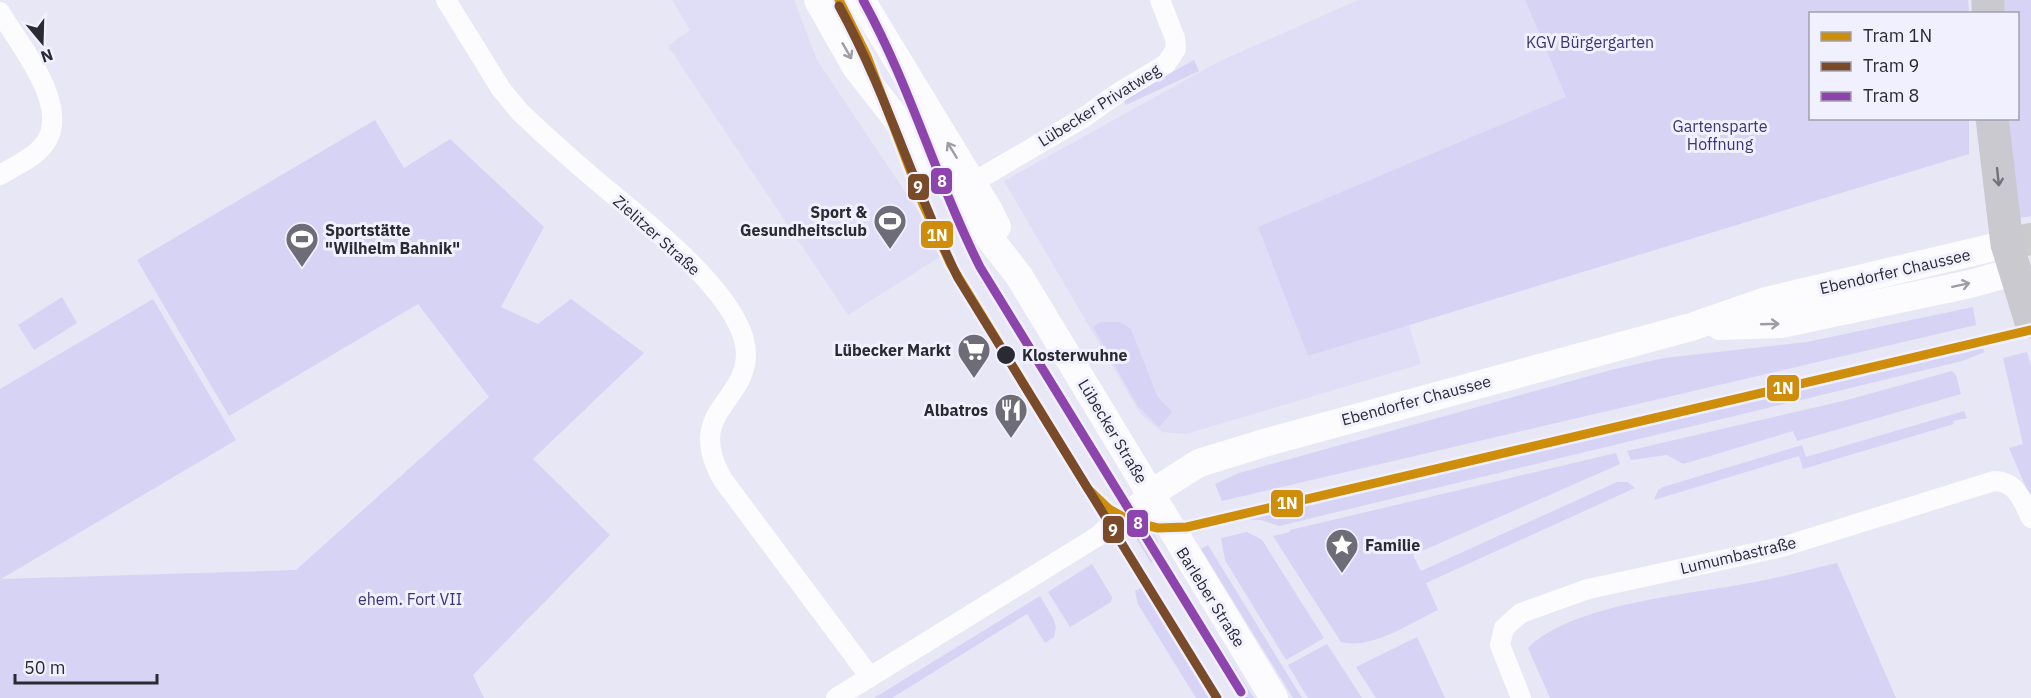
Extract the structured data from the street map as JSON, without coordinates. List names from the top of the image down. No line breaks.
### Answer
{"streets":{"main road":["Ebendorfer Chaussee","Lübecker Straße","Barleber Straße"],"street":["Lübecker Privatweg","Zielitzer Straße","Lumumbastraße"]},"crossings":[["Lübecker Privatweg","Lübecker Straße"],["Ebendorfer Chaussee","Lübecker Straße"],["Ebendorfer Chaussee","Barleber Straße"],["Lübecker Straße","Barleber Straße"]],"parks":["KGV Bürgergarten","Gartensparte Hoffnung","ehem. Fort VII"],"places":{"sports":["Sport & Gesundheitsclub","Sportstätte \"Wilhelm Bahnik\""],"other":["Klosterwuhne"],"supermarket":["Lübecker Markt"],"restaurant":["Albatros"],"place":["Familie"]},"lines":["tram line 1N","tram line 8","tram line 9"],"legend":["Tram 1N","Tram 9","Tram 8"],"scale_bar":"50 m","north":"bottom"}
